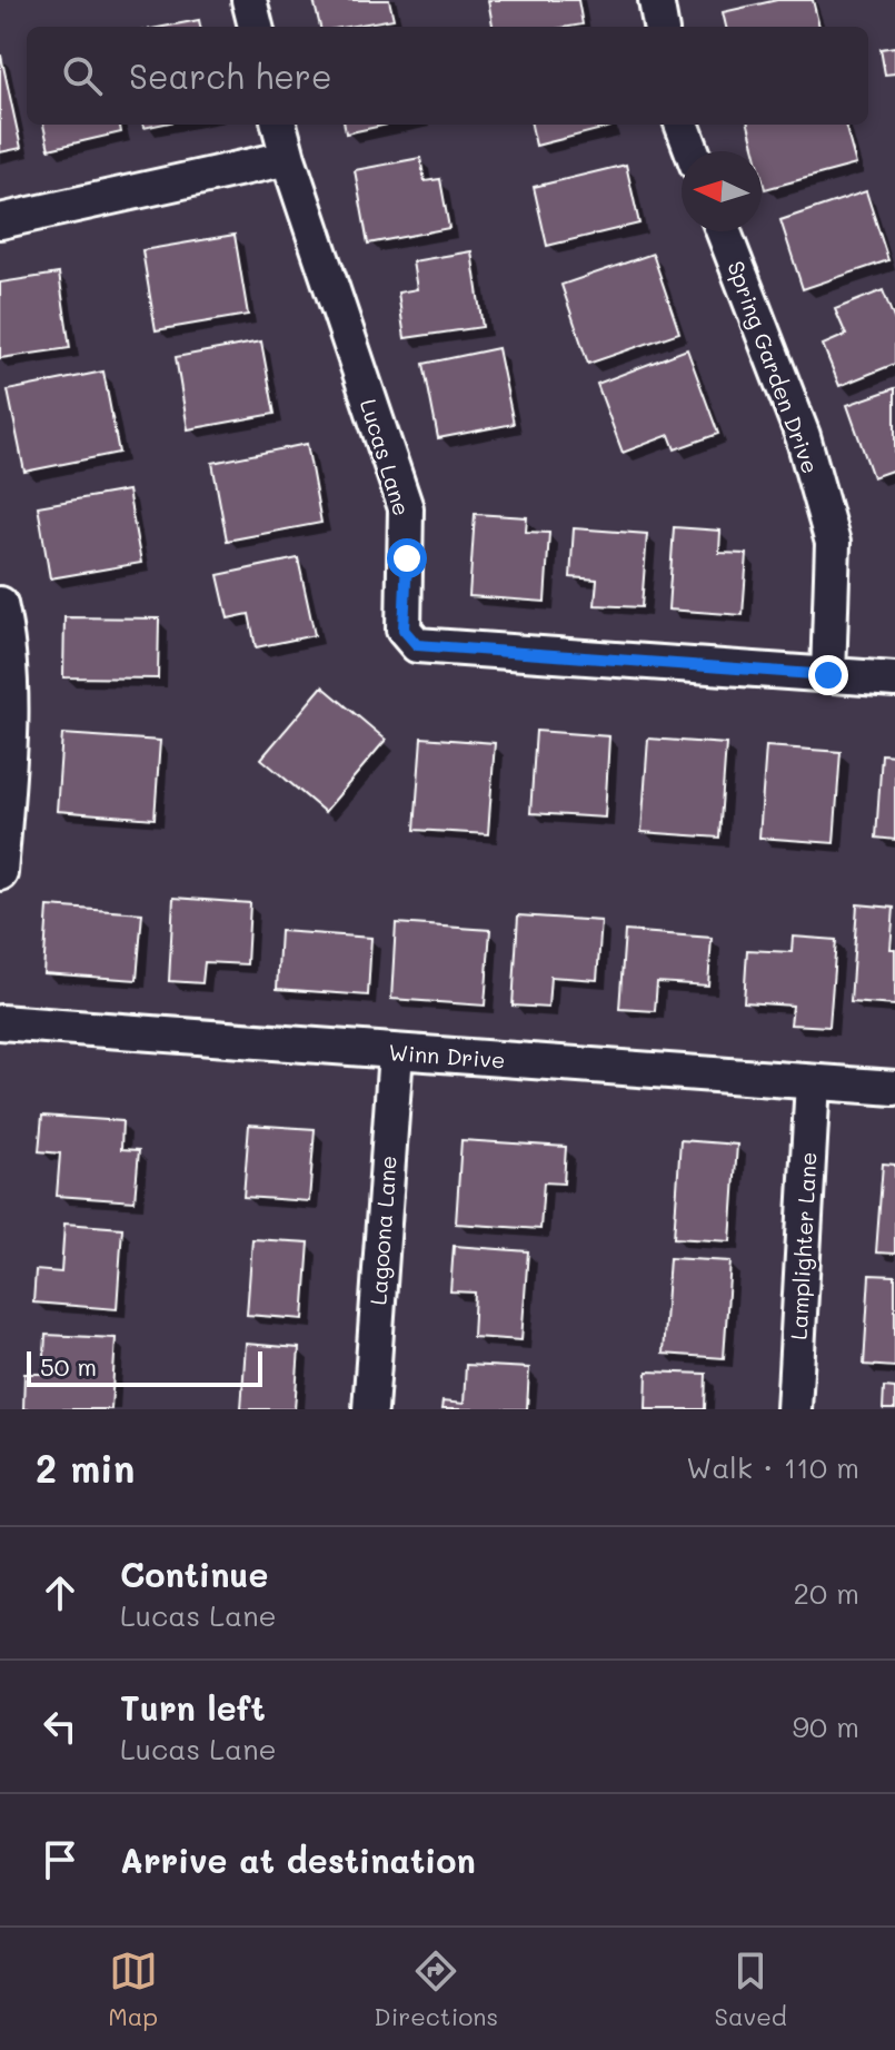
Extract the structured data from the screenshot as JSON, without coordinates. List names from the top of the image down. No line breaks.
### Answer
{"streets":{"street":["Spring Garden Drive","Lucas Lane","Winn Drive","Lagoona Lane","Lamplighter Lane"]},"crossings":[["Spring Garden Drive","Lucas Lane"],["Winn Drive","Lagoona Lane"],["Winn Drive","Lamplighter Lane"]],"scale_bar":"50 m","north":"left","page":{"search":"Search here","scale":"50 m","heading":["2 min","Walk · 110 m"],"list":[["Continue","Lucas Lane","20 m"],["Turn left","Lucas Lane","90 m"],"Arrive at destination"],"nav":["Map","Directions","Saved"]}}
